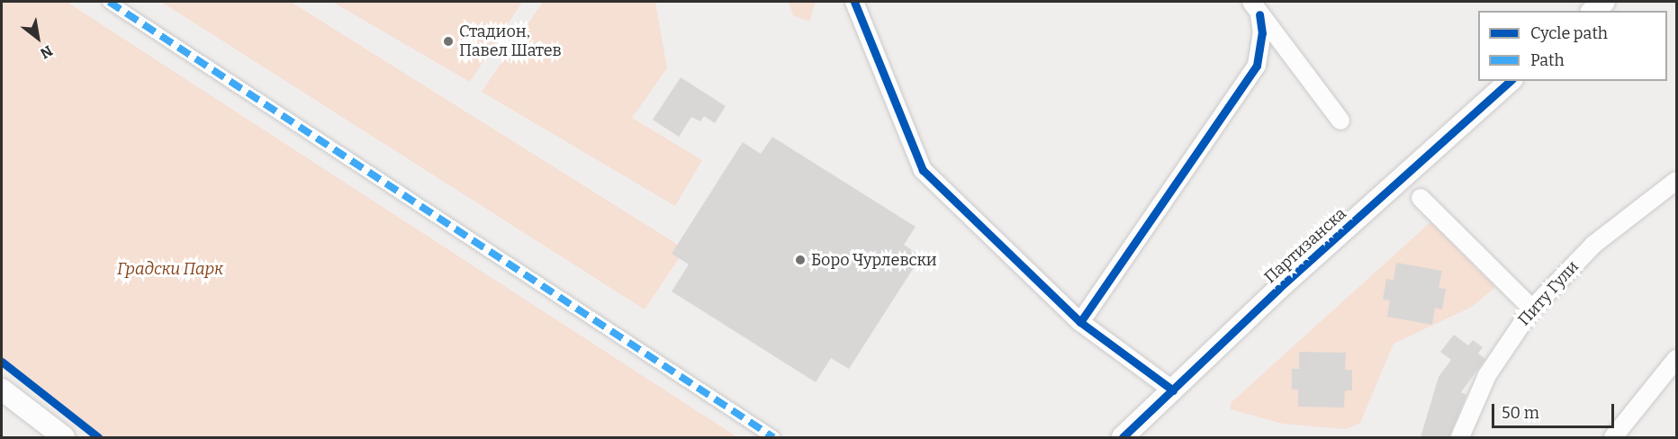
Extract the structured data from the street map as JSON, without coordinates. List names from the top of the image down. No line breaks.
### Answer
{"streets":{"street":["Партизанска","Питу Гули"]},"parks":["Градски Парк"],"places":["Стадион, Павел Шатев","Боро Чурлевски"],"legend":["Cycle path","Path"],"scale_bar":"50 m","north":"bottom right"}
